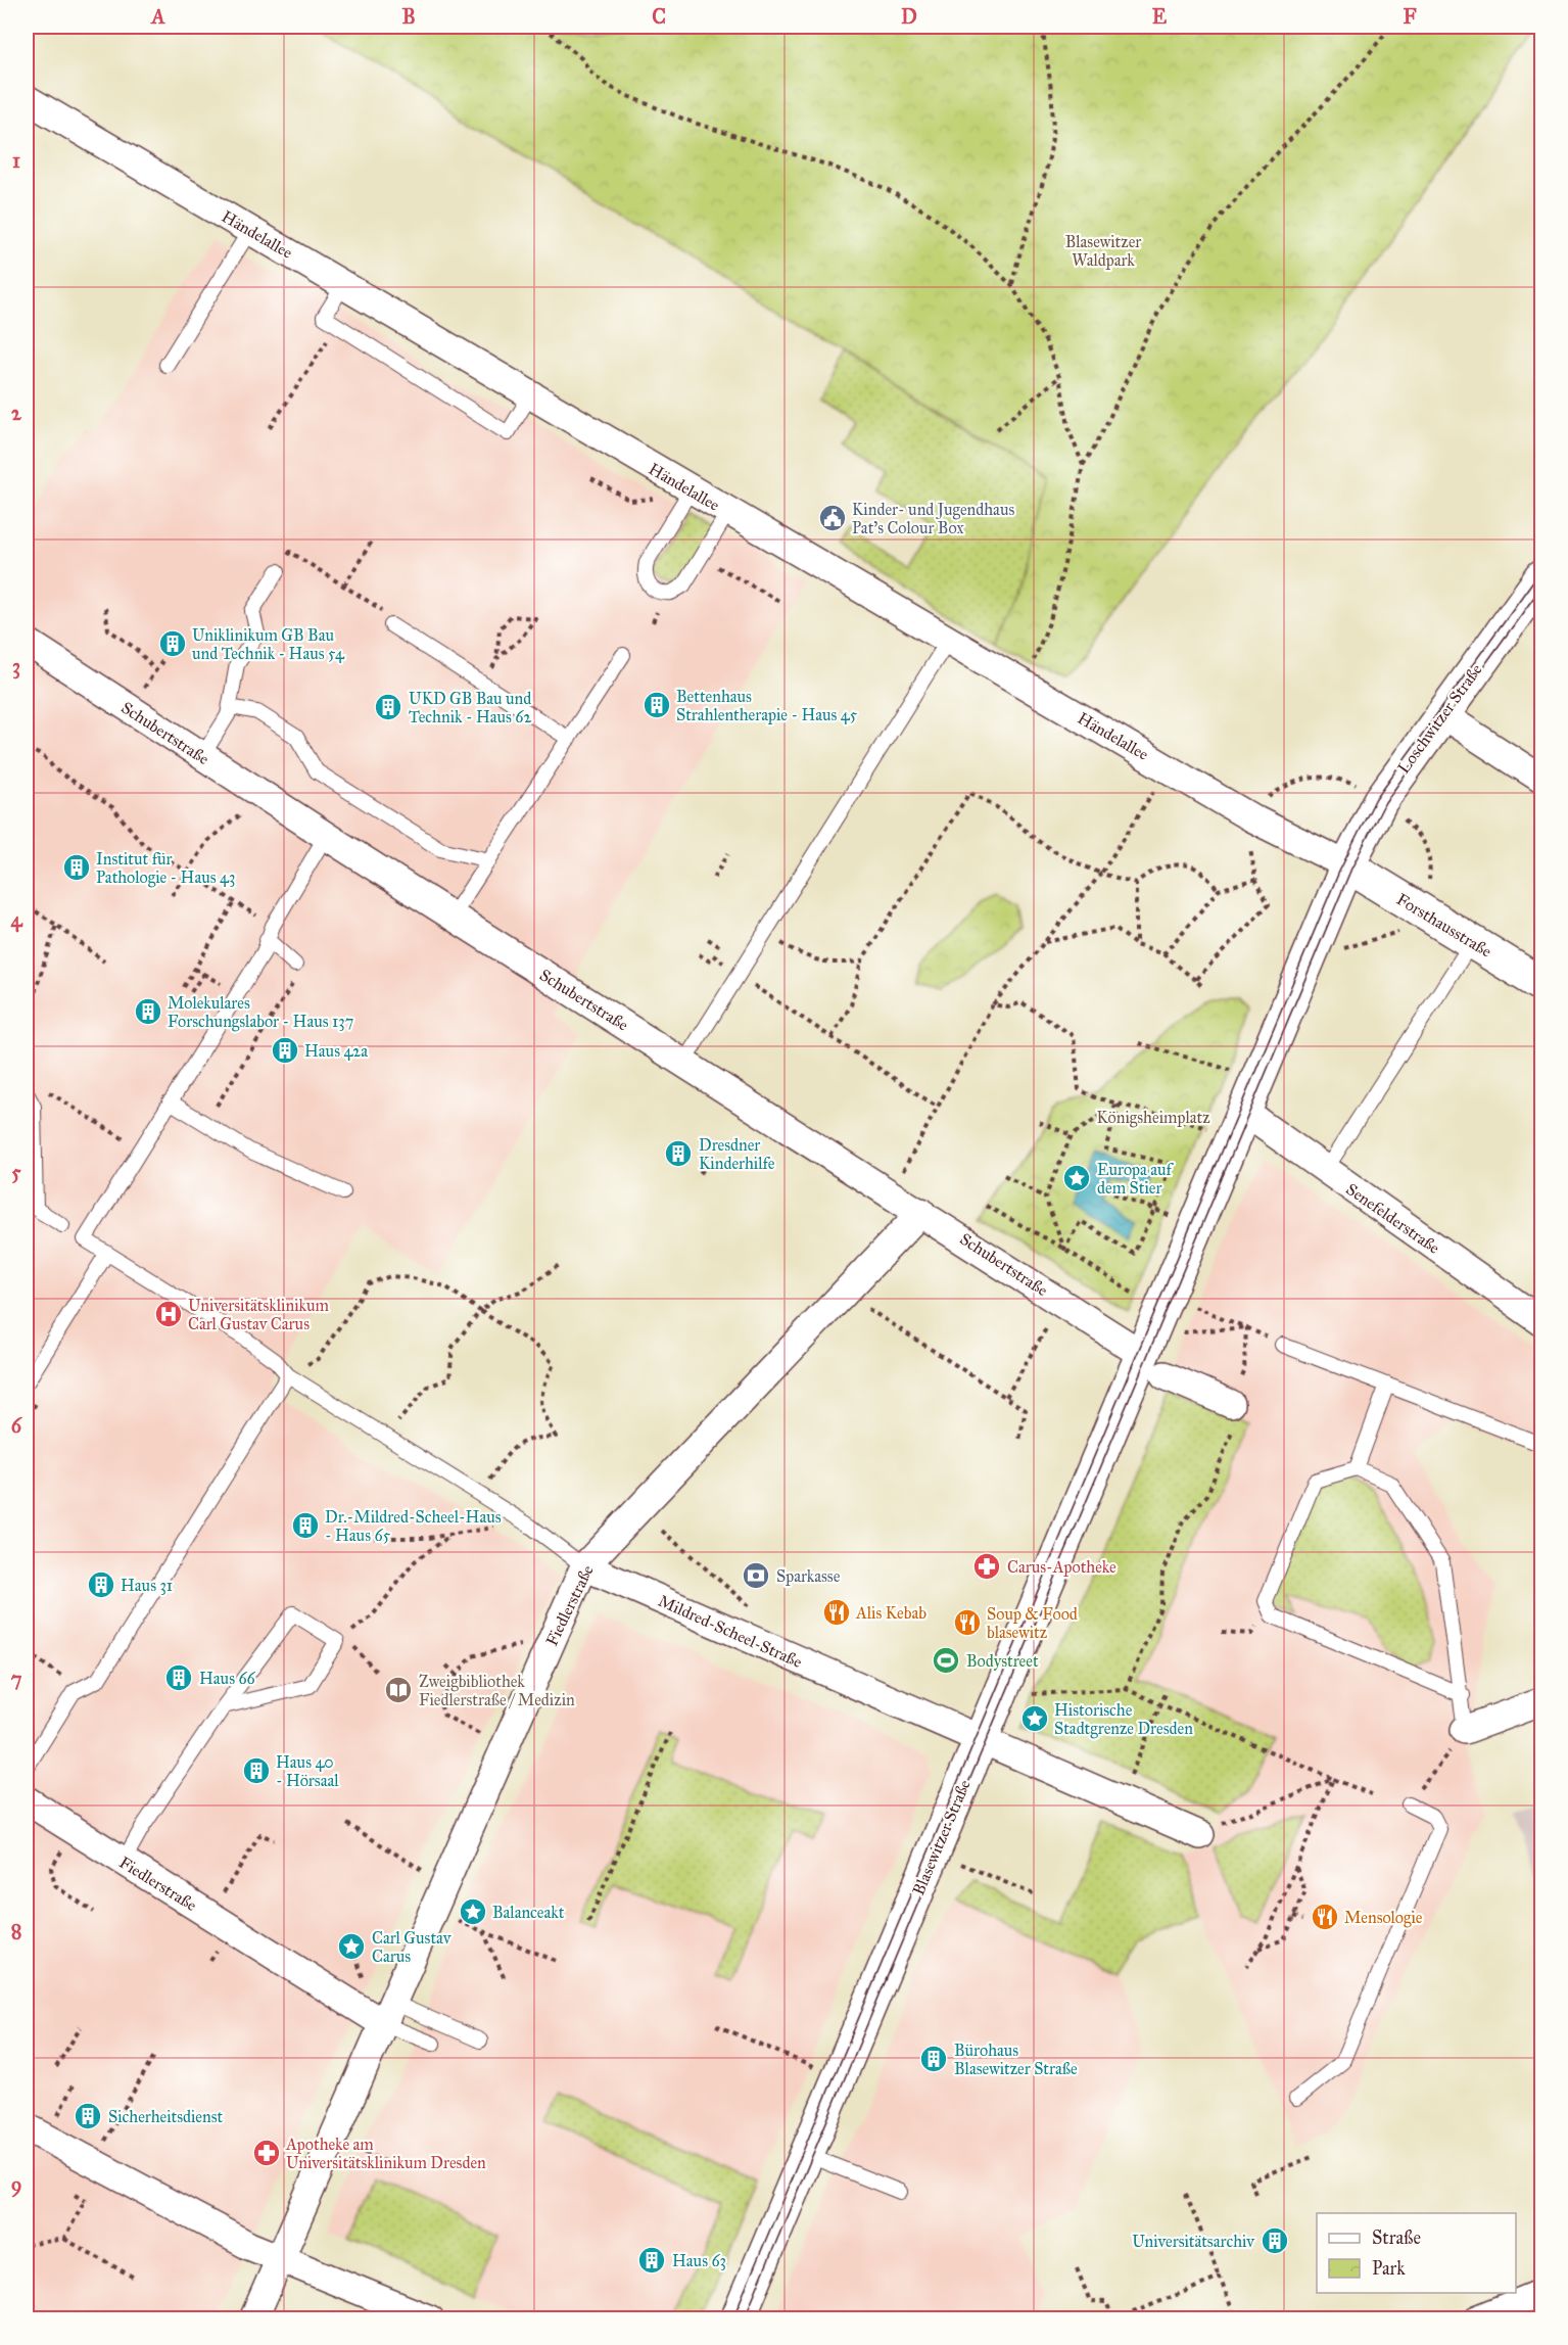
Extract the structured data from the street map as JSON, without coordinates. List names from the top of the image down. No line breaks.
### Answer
{"streets":{"street":["Händelallee","Loschwitzer Straße","Schubertstraße","Forsthausstraße","Senefelderstraße","Fiedlerstraße","Mildred-Scheel-Straße","Blasewitzer Straße"]},"crossings":[["Händelallee","Loschwitzer Straße"],["Händelallee","Forsthausstraße"],["Loschwitzer Straße","Forsthausstraße"],["Schubertstraße","Fiedlerstraße"],["Schubertstraße","Blasewitzer Straße"],["Fiedlerstraße","Mildred-Scheel-Straße"],["Mildred-Scheel-Straße","Blasewitzer Straße"]],"parks":["Blasewitzer Waldpark","Königsheimplatz"],"places":{"public building":["Kinder- und Jugendhaus Pat's Colour Box"],"building":["Uniklinikum GB Bau und Technik - Haus 54","Bettenhaus Strahlentherapie - Haus 45","UKD GB Bau und Technik - Haus 62","Institut für Pathologie - Haus 43","Molekulares Forschungslabor - Haus 137","Haus 42a","Dresdner Kinderhilfe","Dr.-Mildred-Scheel-Haus - Haus 65","Haus 31","Haus 66","Haus 40 - Hörsaal","Bürohaus Blasewitzer Straße","Sicherheitsdienst","Universitätsarchiv","Haus 63"],"place":["Europa auf dem Stier","Historische Stadtgrenze Dresden","Balanceakt","Carl Gustav Carus"],"hospital":["Universitätsklinikum Carl Gustav Carus"],"pharmacy":["Carus-Apotheke","Apotheke am Universitätsklinikum Dresden"],"bank":["Sparkasse"],"restaurant":["Alis Kebab","Soup & Food blasewitz","Mensologie"],"sports":["Bodystreet"],"library":["Zweigbibliothek Fiedlerstraße / Medizin"]},"legend":["Straße","Park"],"grid":{"columns":["A","B","C","D","E","F"],"rows":["1","2","3","4","5","6","7","8","9"]}}
